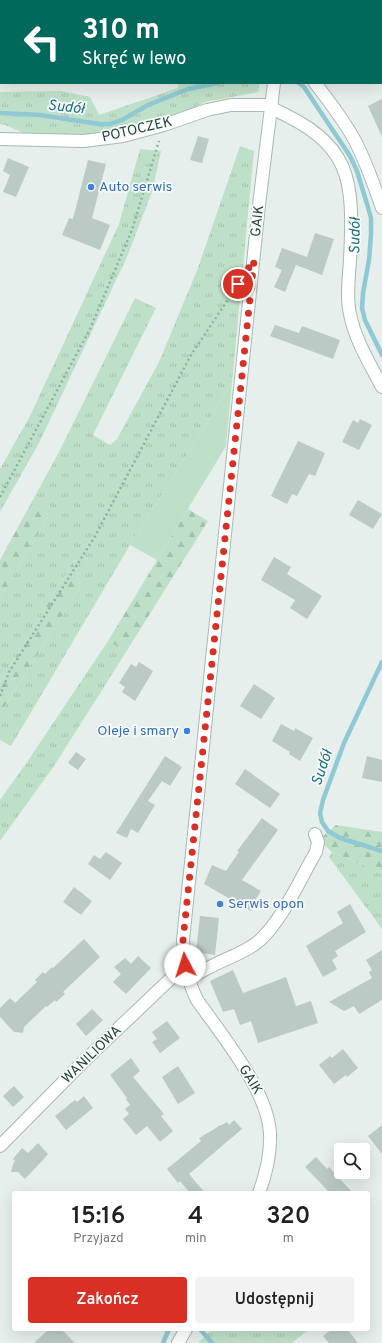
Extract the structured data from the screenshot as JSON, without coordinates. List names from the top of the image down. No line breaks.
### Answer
{"streets":{"street":["POTOCZEK","GAIK","WANILIOWA"]},"crossings":[["POTOCZEK","GAIK"],["GAIK","WANILIOWA"]],"water":["Sudół"],"places":["Auto serwis","Oleje i smary","Serwis opon"],"page":{"turn":["310 m","Skręć w lewo"],"eta":["15:16","Przyjazd","4","min","320","m"],"buttons":["Zakończ","Udostępnij"]}}
